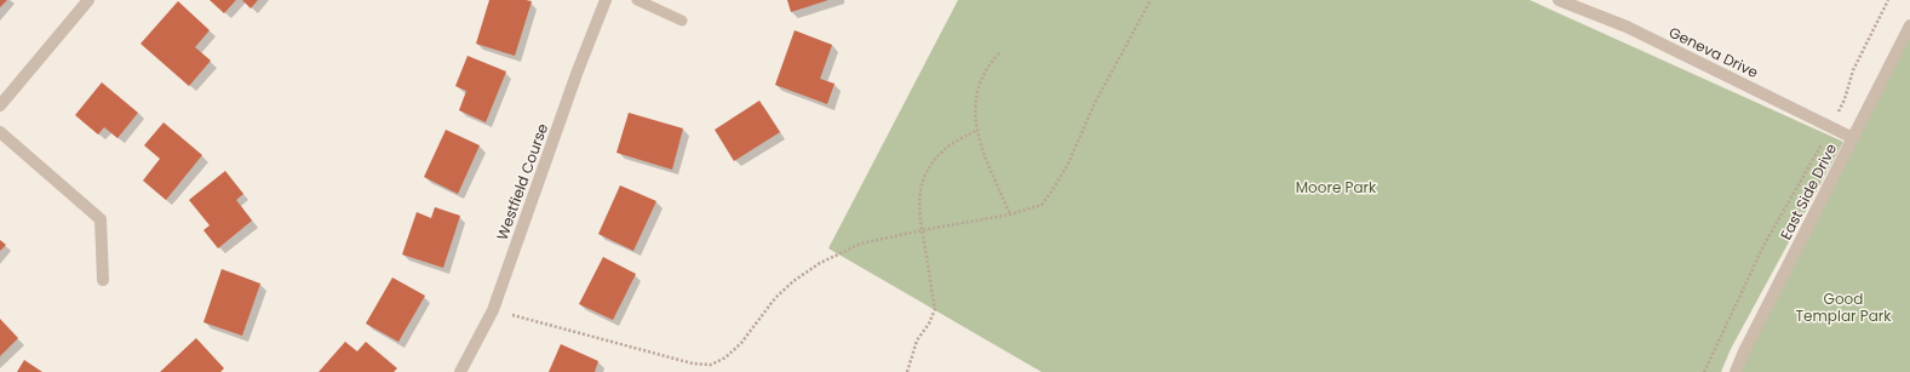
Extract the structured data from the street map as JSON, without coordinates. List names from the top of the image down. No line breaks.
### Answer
{"streets":{"street":["Geneva Drive","Westfield Course","East Side Drive"]},"crossings":[["Geneva Drive","East Side Drive"]],"parks":["Moore Park","Good Templar Park"]}
